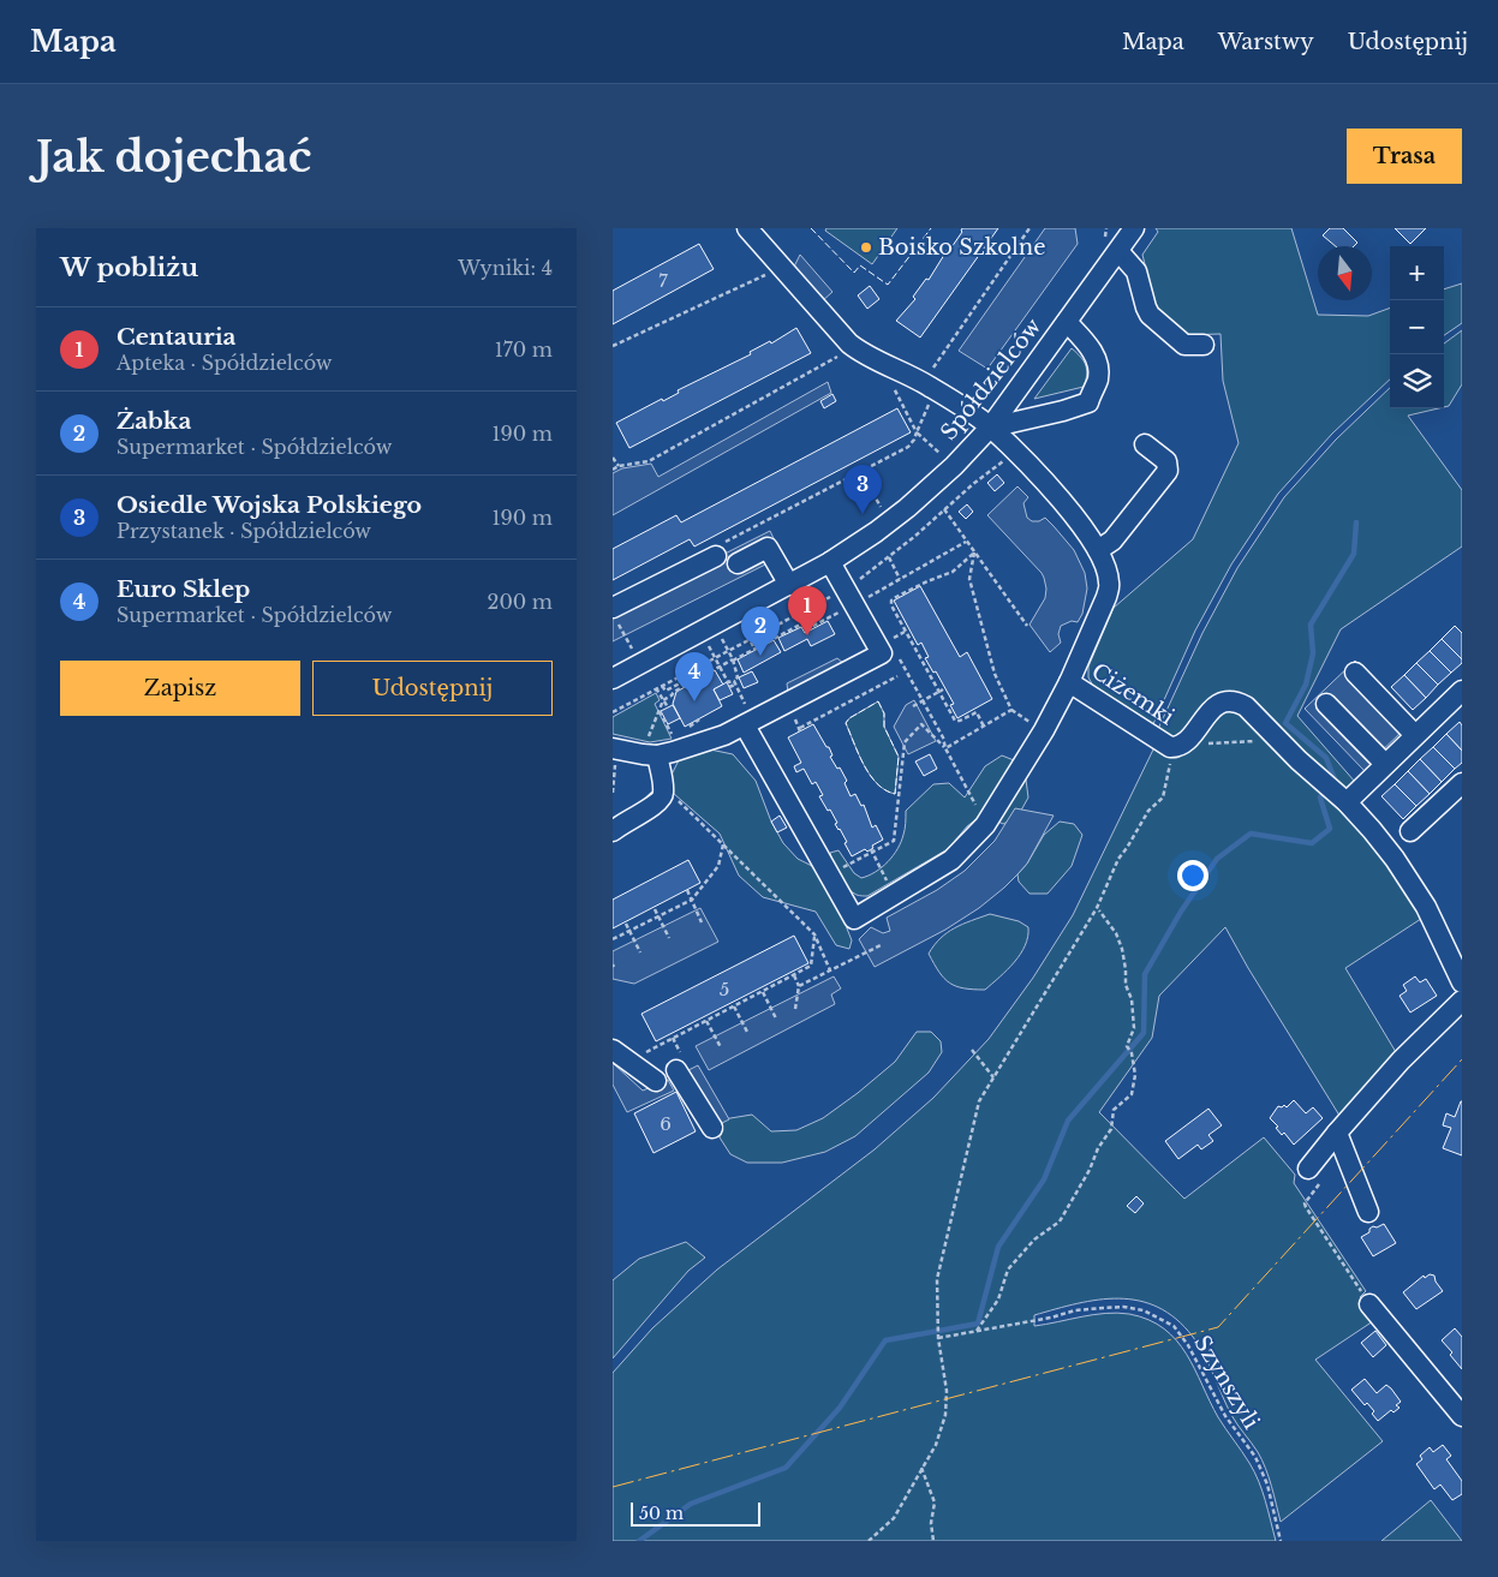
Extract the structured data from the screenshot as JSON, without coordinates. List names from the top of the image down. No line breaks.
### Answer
{"streets":{"street":["Spółdzielców","Ciżemki"],"path":["Szynszyli"]},"crossings":[["Spółdzielców","Ciżemki"]],"places":["Boisko Szkolne"],"house_numbers":["7","5","6"],"scale_bar":"50 m","north":"bottom","page":{"header":"Mapa","nav":["Mapa","Warstwy","Udostępnij"],"buttons":["Trasa",["Zapisz","Udostępnij"]],"title":"Jak dojechać","heading":["W pobliżu","Wyniki: 4"],"map_buttons":["+","−"],"list":[{"mark":"1","name":"Centauria","note":"Apteka · Spółdzielców","value":"170 m"},{"mark":"2","name":"Żabka","note":"Supermarket · Spółdzielców","value":"190 m"},{"mark":"3","name":"Osiedle Wojska Polskiego","note":"Przystanek · Spółdzielców","value":"190 m"},{"mark":"4","name":"Euro Sklep","note":"Supermarket · Spółdzielców","value":"200 m"}],"pins":["3","1","2","4"],"scale":"50 m"}}
